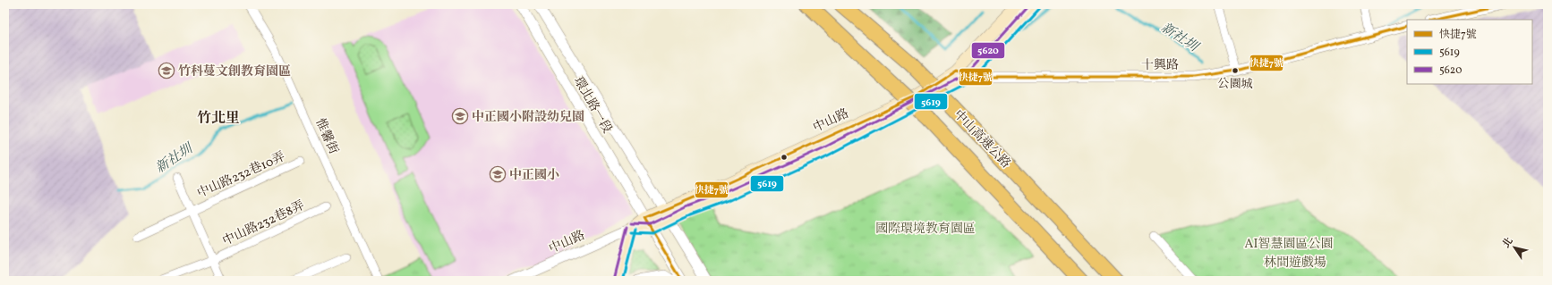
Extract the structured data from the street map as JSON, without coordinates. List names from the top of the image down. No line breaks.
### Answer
{"streets":{"highway":["中山高速公路"],"main road":["中山路"],"street":["十興路","環北路一段","惟馨街","中山路232巷10弄","中山路232巷8弄"]},"crossings":[["十興路","中山路"],["環北路一段","中山路"]],"districts":["竹北里"],"water":["新社圳"],"parks":["國際環境教育園區","AI智慧園區公園","林間遊戲場"],"places":{"school or university":["竹科蔓文創教育園區","中正國小附設幼兒園","中正國小"],"other":["公園城"]},"lines":["transit line 快捷7號","transit line 5620","transit line 5619"],"legend":["快捷7號","5619","5620"],"north":"top left"}
